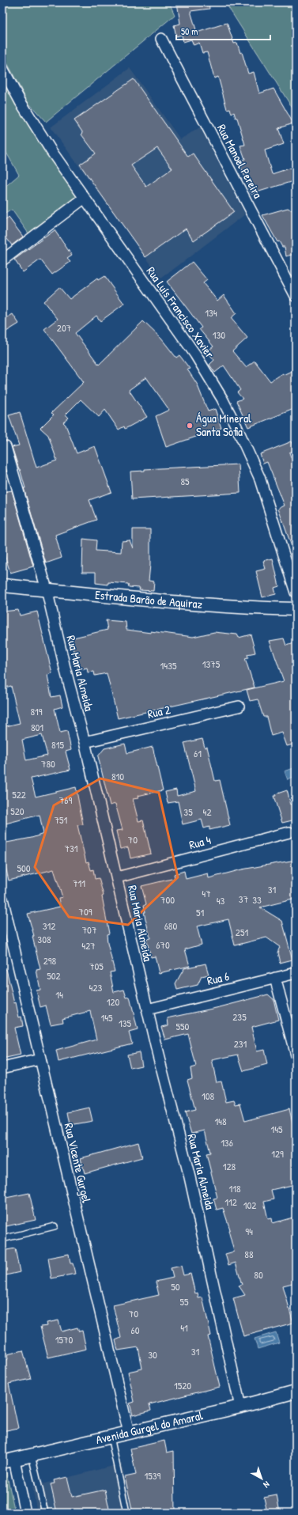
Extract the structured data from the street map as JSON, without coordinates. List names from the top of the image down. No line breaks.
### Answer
{"streets":{"street":["Rua Manoel Pereira","Rua Luís Francisco Xavier","Estrada Barão de Aquiraz","Rua Maria Almeida","Rua 2","Rua 4","Rua 6","Rua Vicente Gurgel","Avenida Gurgel do Amaral"]},"crossings":[["Estrada Barão de Aquiraz","Rua Maria Almeida"],["Rua Maria Almeida","Rua 2"],["Rua Maria Almeida","Rua 4"],["Rua Maria Almeida","Rua 6"],["Rua Maria Almeida","Avenida Gurgel do Amaral"],["Rua Vicente Gurgel","Avenida Gurgel do Amaral"]],"places":["Água Mineral Santa Sofia"],"house_numbers":["134","207","130","85","1375","1435","819","801","815","61","780","810","522","769","520","35","42","751","70","731","500","711","31","47","37","700","33","43","709","51","312","680","707","251","308","670","427","298","705","502","423","14","120","235","145","135","550","231","108","148","145","136","129","128","118","112","102","94","88","80","50","55","70","41","60","1570","31","30","1520","1539"],"scale_bar":"50 m","north":"bottom right"}
